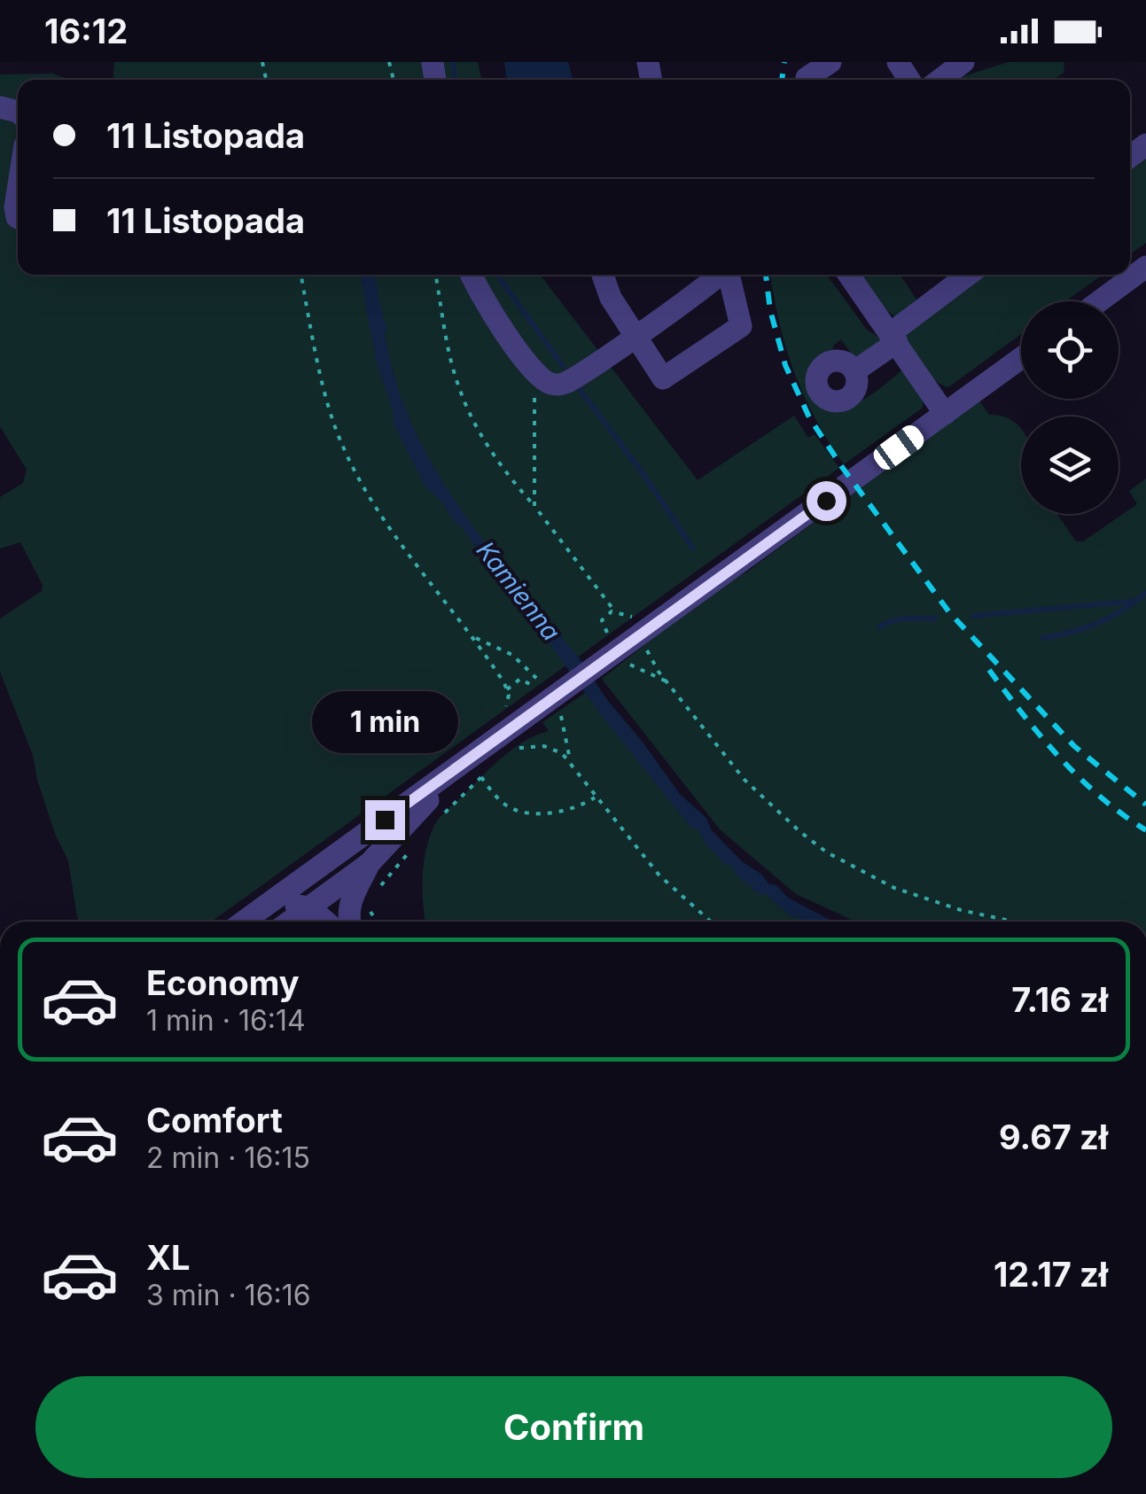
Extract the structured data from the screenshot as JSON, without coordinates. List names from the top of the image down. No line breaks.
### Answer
{"water":["Kamienna"],"page":{"status":"16:12","banner":["11 Listopada","11 Listopada"],"bubble":"1 min","list":[{"name":"Economy","note":"1 min · 16:14","value":"7.16 zł"},{"name":"Comfort","note":"2 min · 16:15","value":"9.67 zł"},{"name":"XL","note":"3 min · 16:16","value":"12.17 zł"}],"buttons":"Confirm"}}
